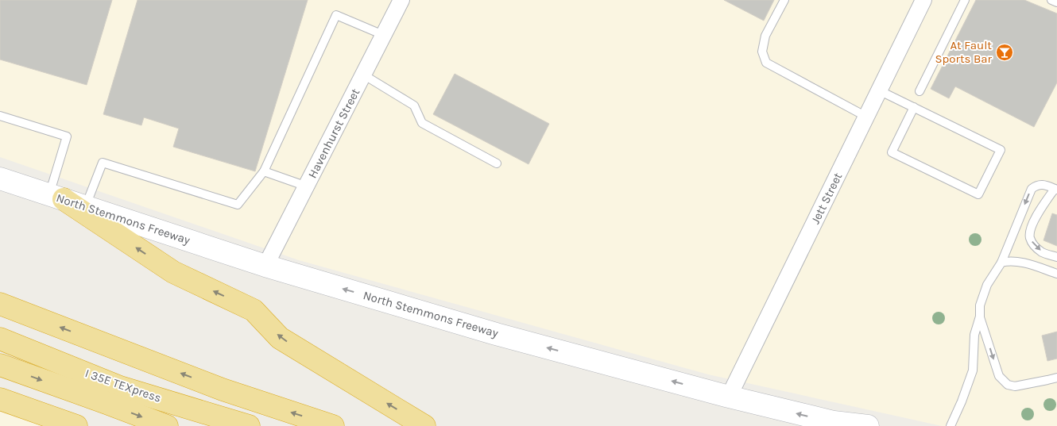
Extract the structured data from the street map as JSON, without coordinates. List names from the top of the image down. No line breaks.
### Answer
{"streets":{"highway":["I 35E TEXpress"],"main road":["North Stemmons Freeway"],"street":["Havenhurst Street","Jett Street"]},"crossings":[["Havenhurst Street","North Stemmons Freeway"],["Jett Street","North Stemmons Freeway"]],"one_way":["North Stemmons Freeway"],"places":{"bar":["At Fault Sports Bar"]}}
